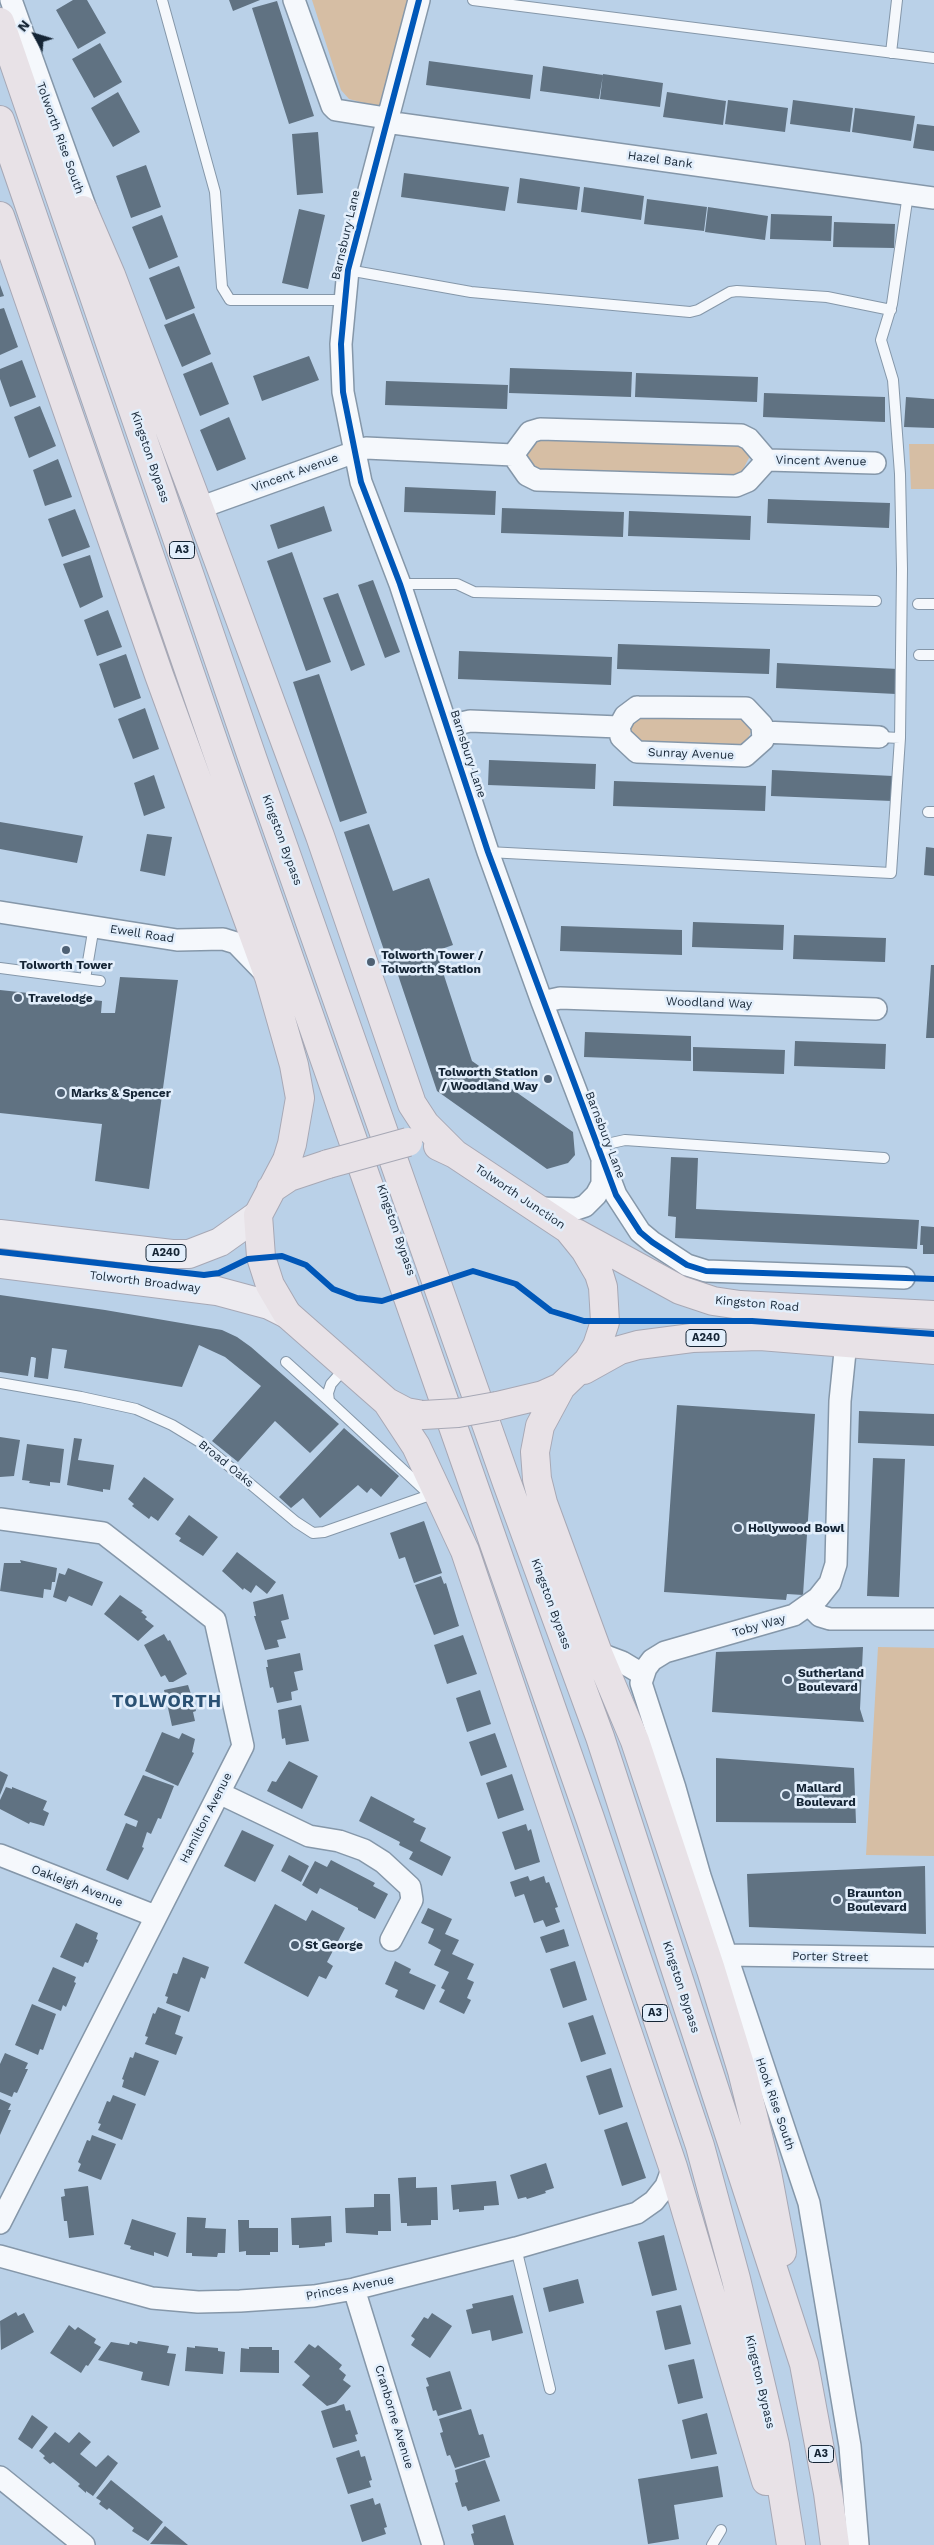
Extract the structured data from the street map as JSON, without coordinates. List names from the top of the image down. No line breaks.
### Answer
{"streets":{"highway":["Kingston Bypass","A3","Tolworth Junction","A240","Kingston Road"],"main road":["Tolworth Broadway"],"street":["Tolworth Rise South","Hazel Bank","Barnsbury Lane","Vincent Avenue","Sunray Avenue","Ewell Road","Woodland Way","Toby Way","Hamilton Avenue","Oakleigh Avenue","Porter Street","Hook Rise South","Princes Avenue","Cranborne Avenue"],"lane":["Broad Oaks"]},"crossings":[["Hazel Bank","Barnsbury Lane"],["Barnsbury Lane","Vincent Avenue"],["Barnsbury Lane","Woodland Way"],["Barnsbury Lane","Tolworth Junction"],["Tolworth Junction","A240"],["Tolworth Junction","Tolworth Broadway"],["Tolworth Junction","Kingston Road"],["A240","Toby Way"],["Toby Way","Hook Rise South"],["Hamilton Avenue","Oakleigh Avenue"],["Porter Street","Hook Rise South"],["Princes Avenue","Cranborne Avenue"]],"districts":["TOLWORTH"],"places":["Tolworth Tower","Tolworth Tower / Tolworth Station","Travelodge","Tolworth Station / Woodland Way","Marks & Spencer","Hollywood Bowl","Sutherland Boulevard","Mallard Boulevard","Braunton Boulevard","St George"],"north":"top left"}
